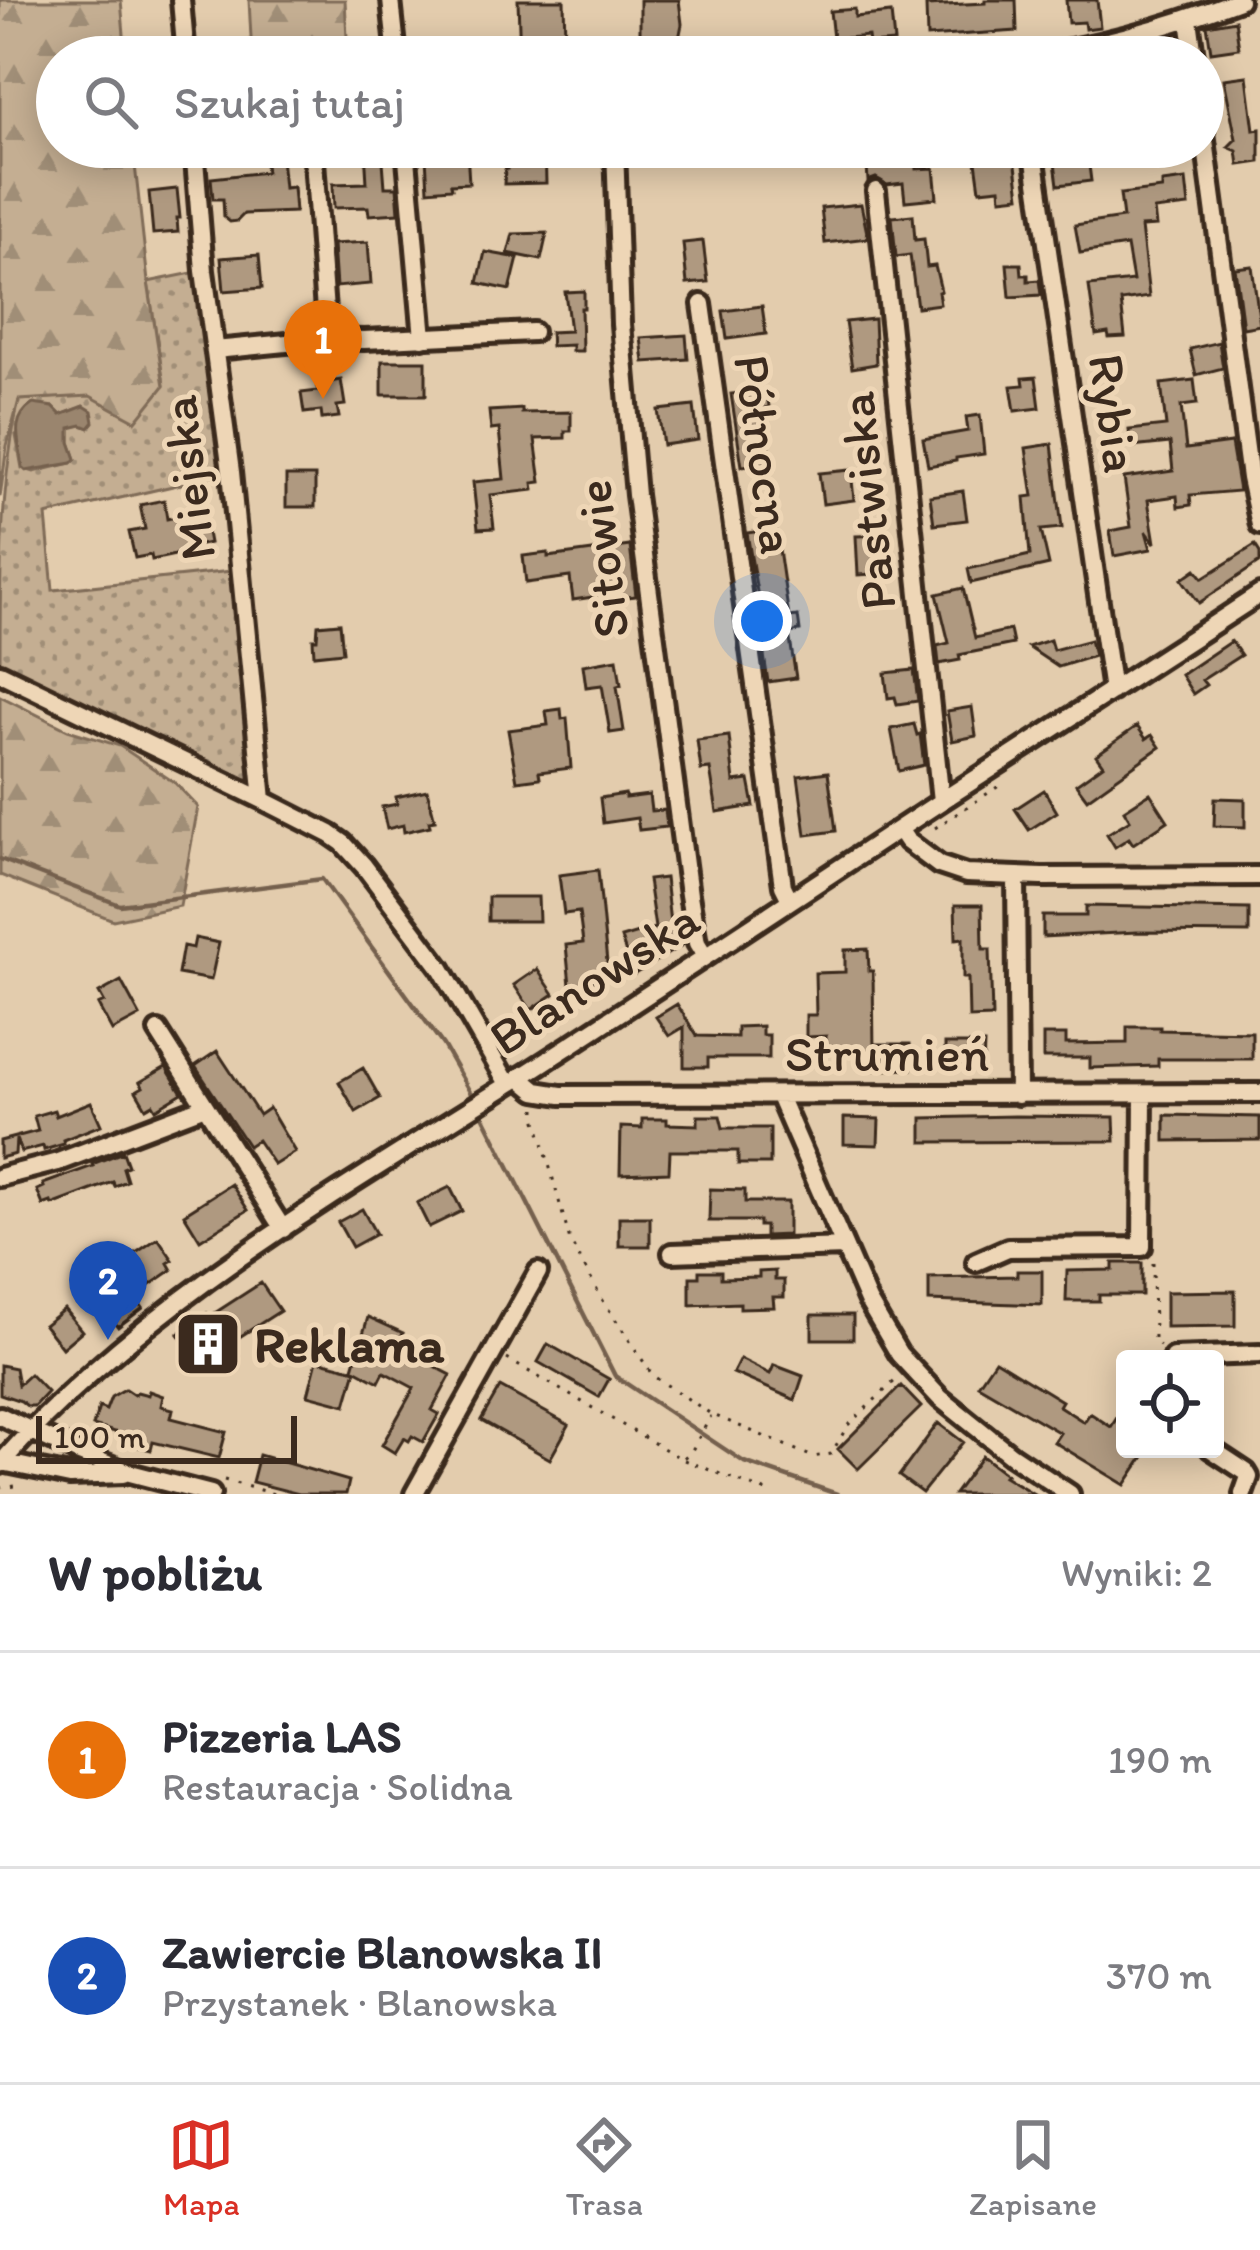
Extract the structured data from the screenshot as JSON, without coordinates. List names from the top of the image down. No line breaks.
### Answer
{"streets":{"street":["Rybia","Północna","Miejska","Pastwiska","Sitowie","Blanowska","Strumień"]},"crossings":[["Rybia","Blanowska"],["Północna","Blanowska"],["Pastwiska","Blanowska"],["Sitowie","Blanowska"]],"places":{"building":["Reklama"]},"scale_bar":"100 m","page":{"search":"Szukaj tutaj","pins":["1","2"],"scale":"100 m","heading":["W pobliżu","Wyniki: 2"],"list":[{"mark":"1","name":"Pizzeria LAS","note":"Restauracja · Solidna","value":"190 m"},{"mark":"2","name":"Zawiercie Blanowska II","note":"Przystanek · Blanowska","value":"370 m"}],"nav":["Mapa","Trasa","Zapisane"]}}
